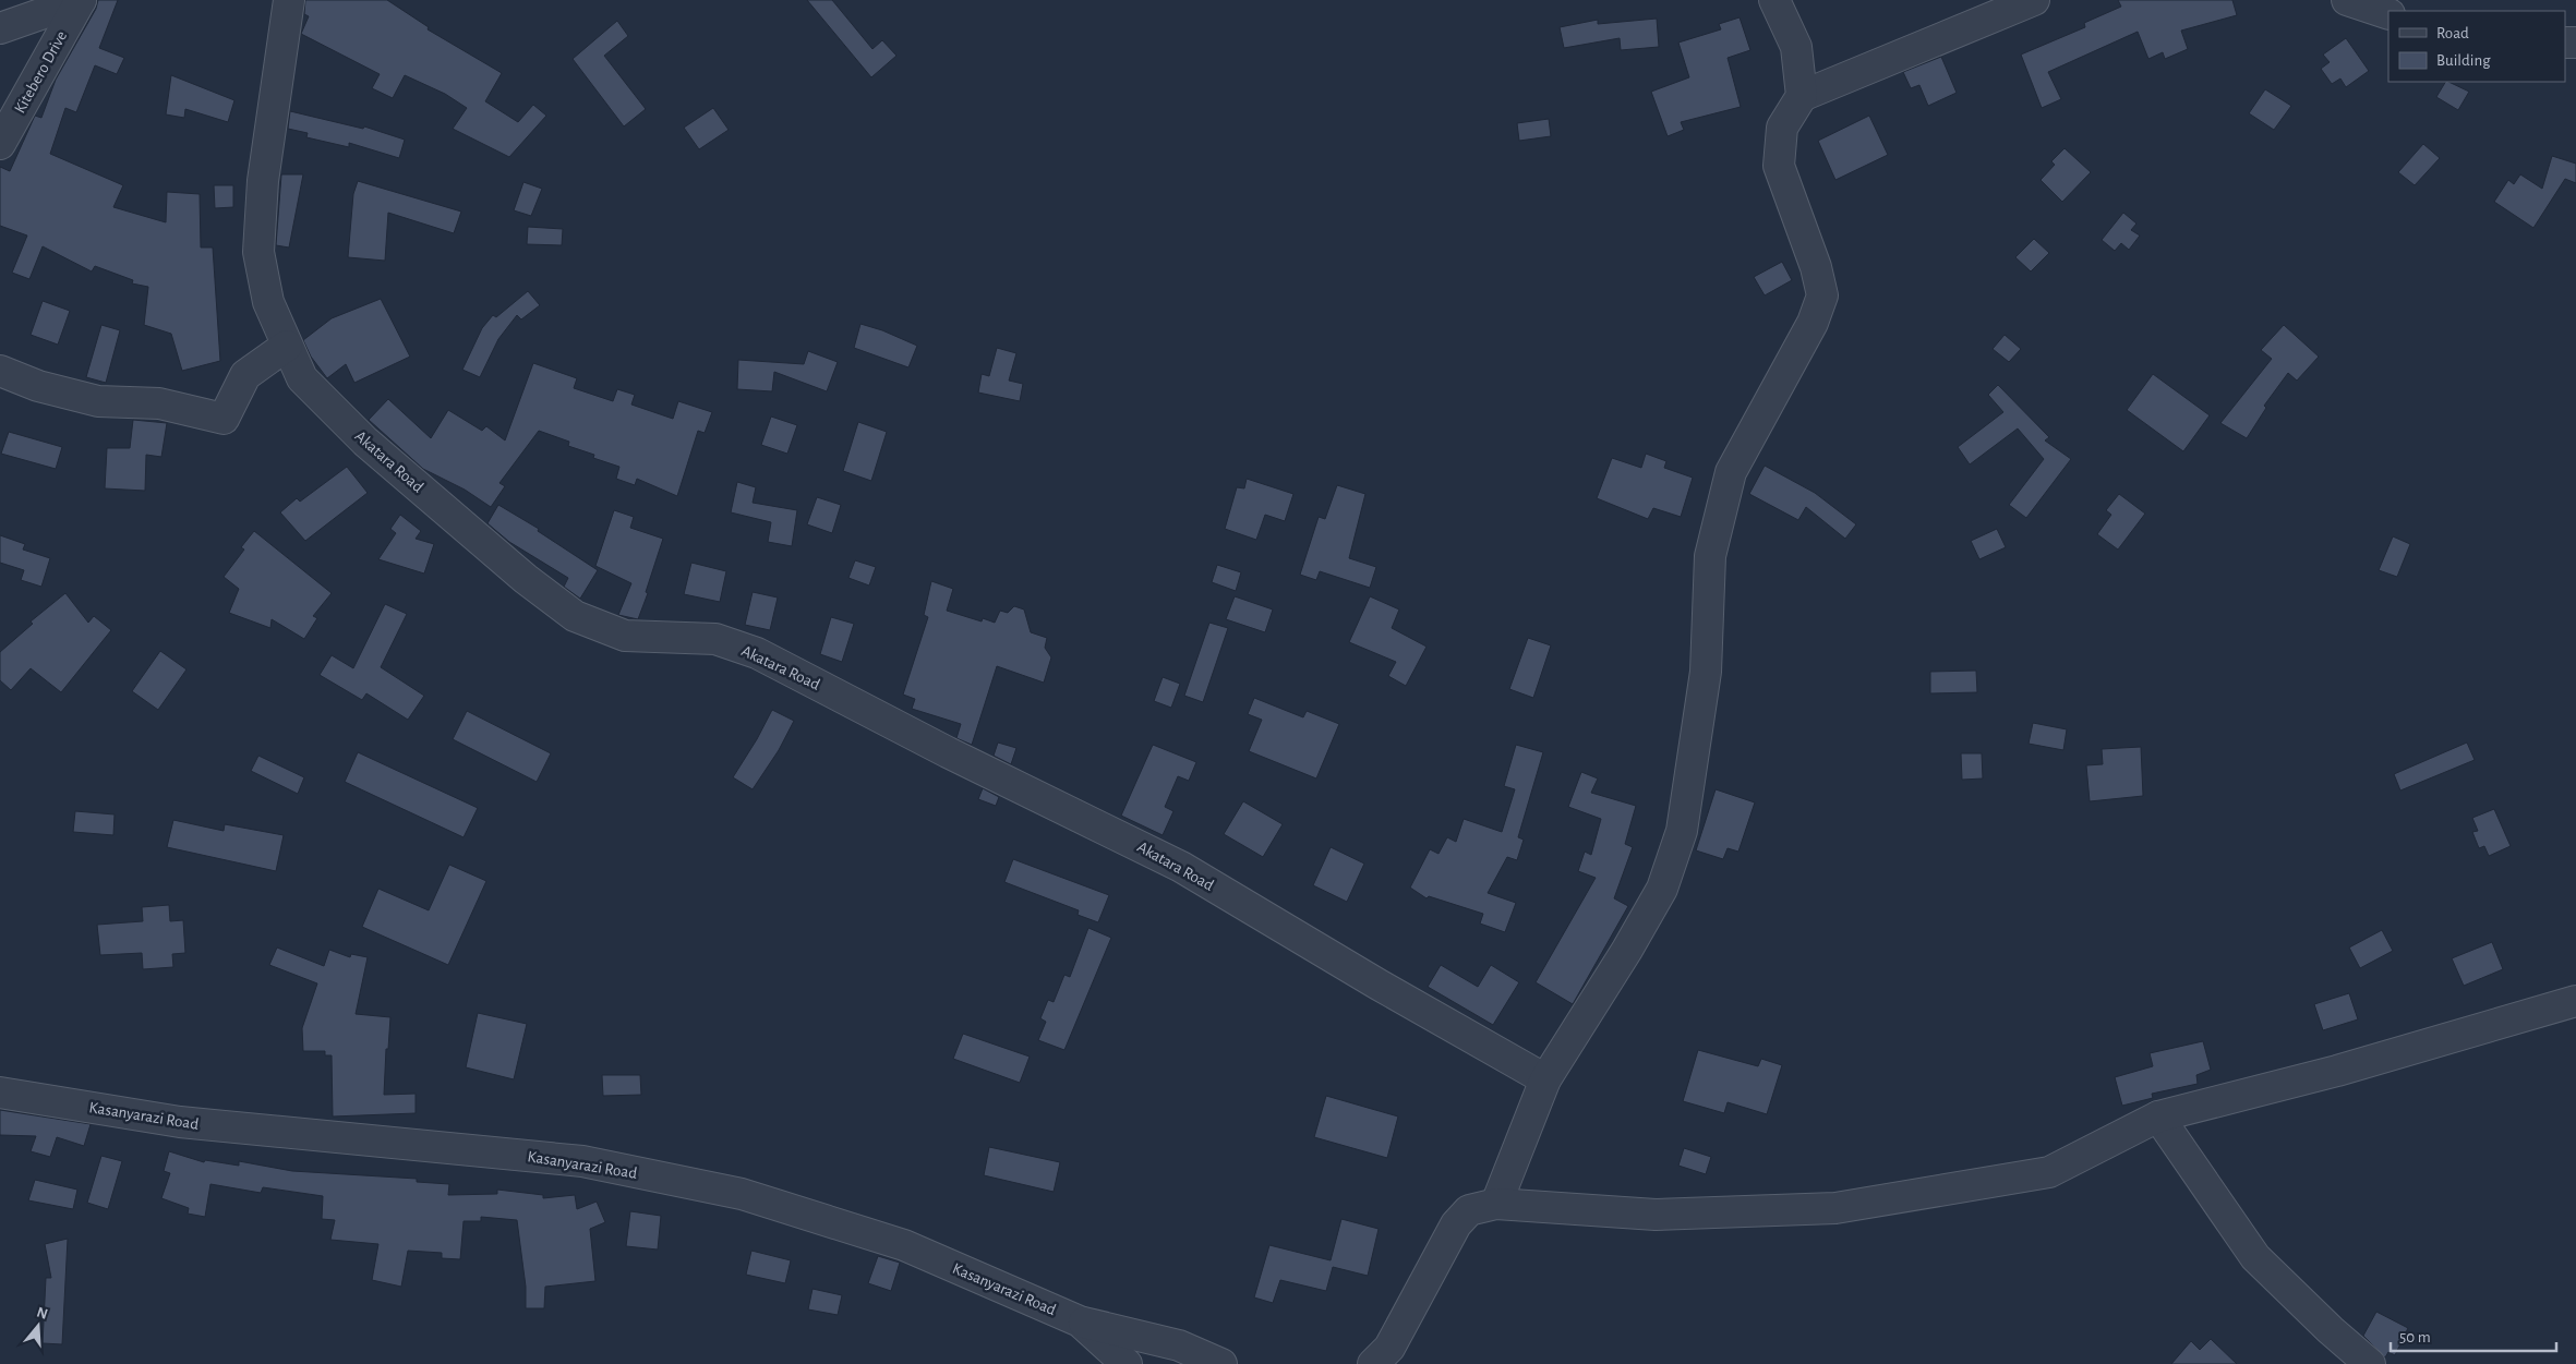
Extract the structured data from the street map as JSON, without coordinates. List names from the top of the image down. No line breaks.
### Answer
{"streets":{"street":["Kitebero Drive","Akatara Road","Kasanyarazi Road"]},"legend":["Road","Building"],"scale_bar":"50 m","north":"top"}
